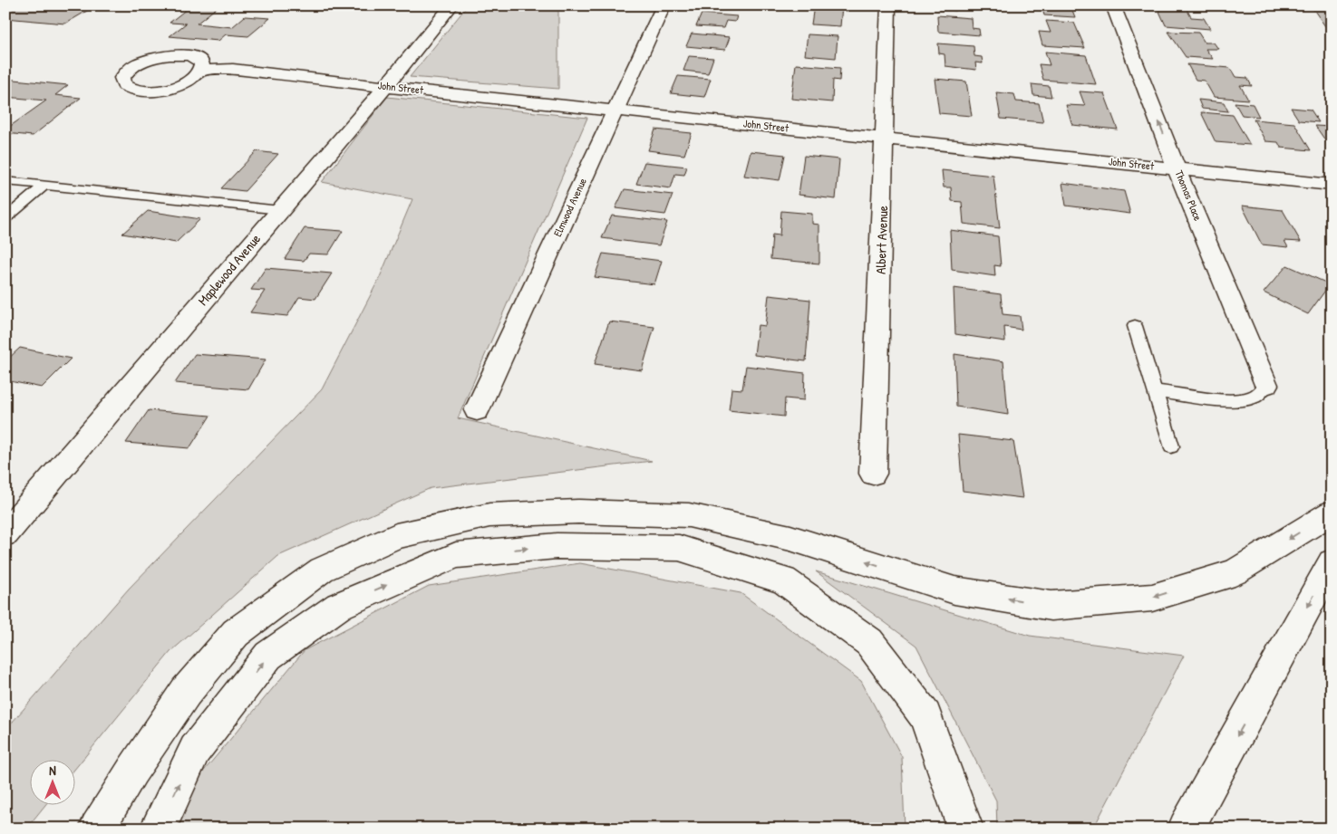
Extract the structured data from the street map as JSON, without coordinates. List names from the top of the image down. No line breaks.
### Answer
{"streets":{"main road":["John Street","Thomas Place","Elmwood Avenue","Albert Avenue","Maplewood Avenue"]},"crossings":[["John Street","Thomas Place"],["John Street","Elmwood Avenue"],["John Street","Albert Avenue"],["John Street","Maplewood Avenue"]],"one_way":["Thomas Place"],"north":"top"}
